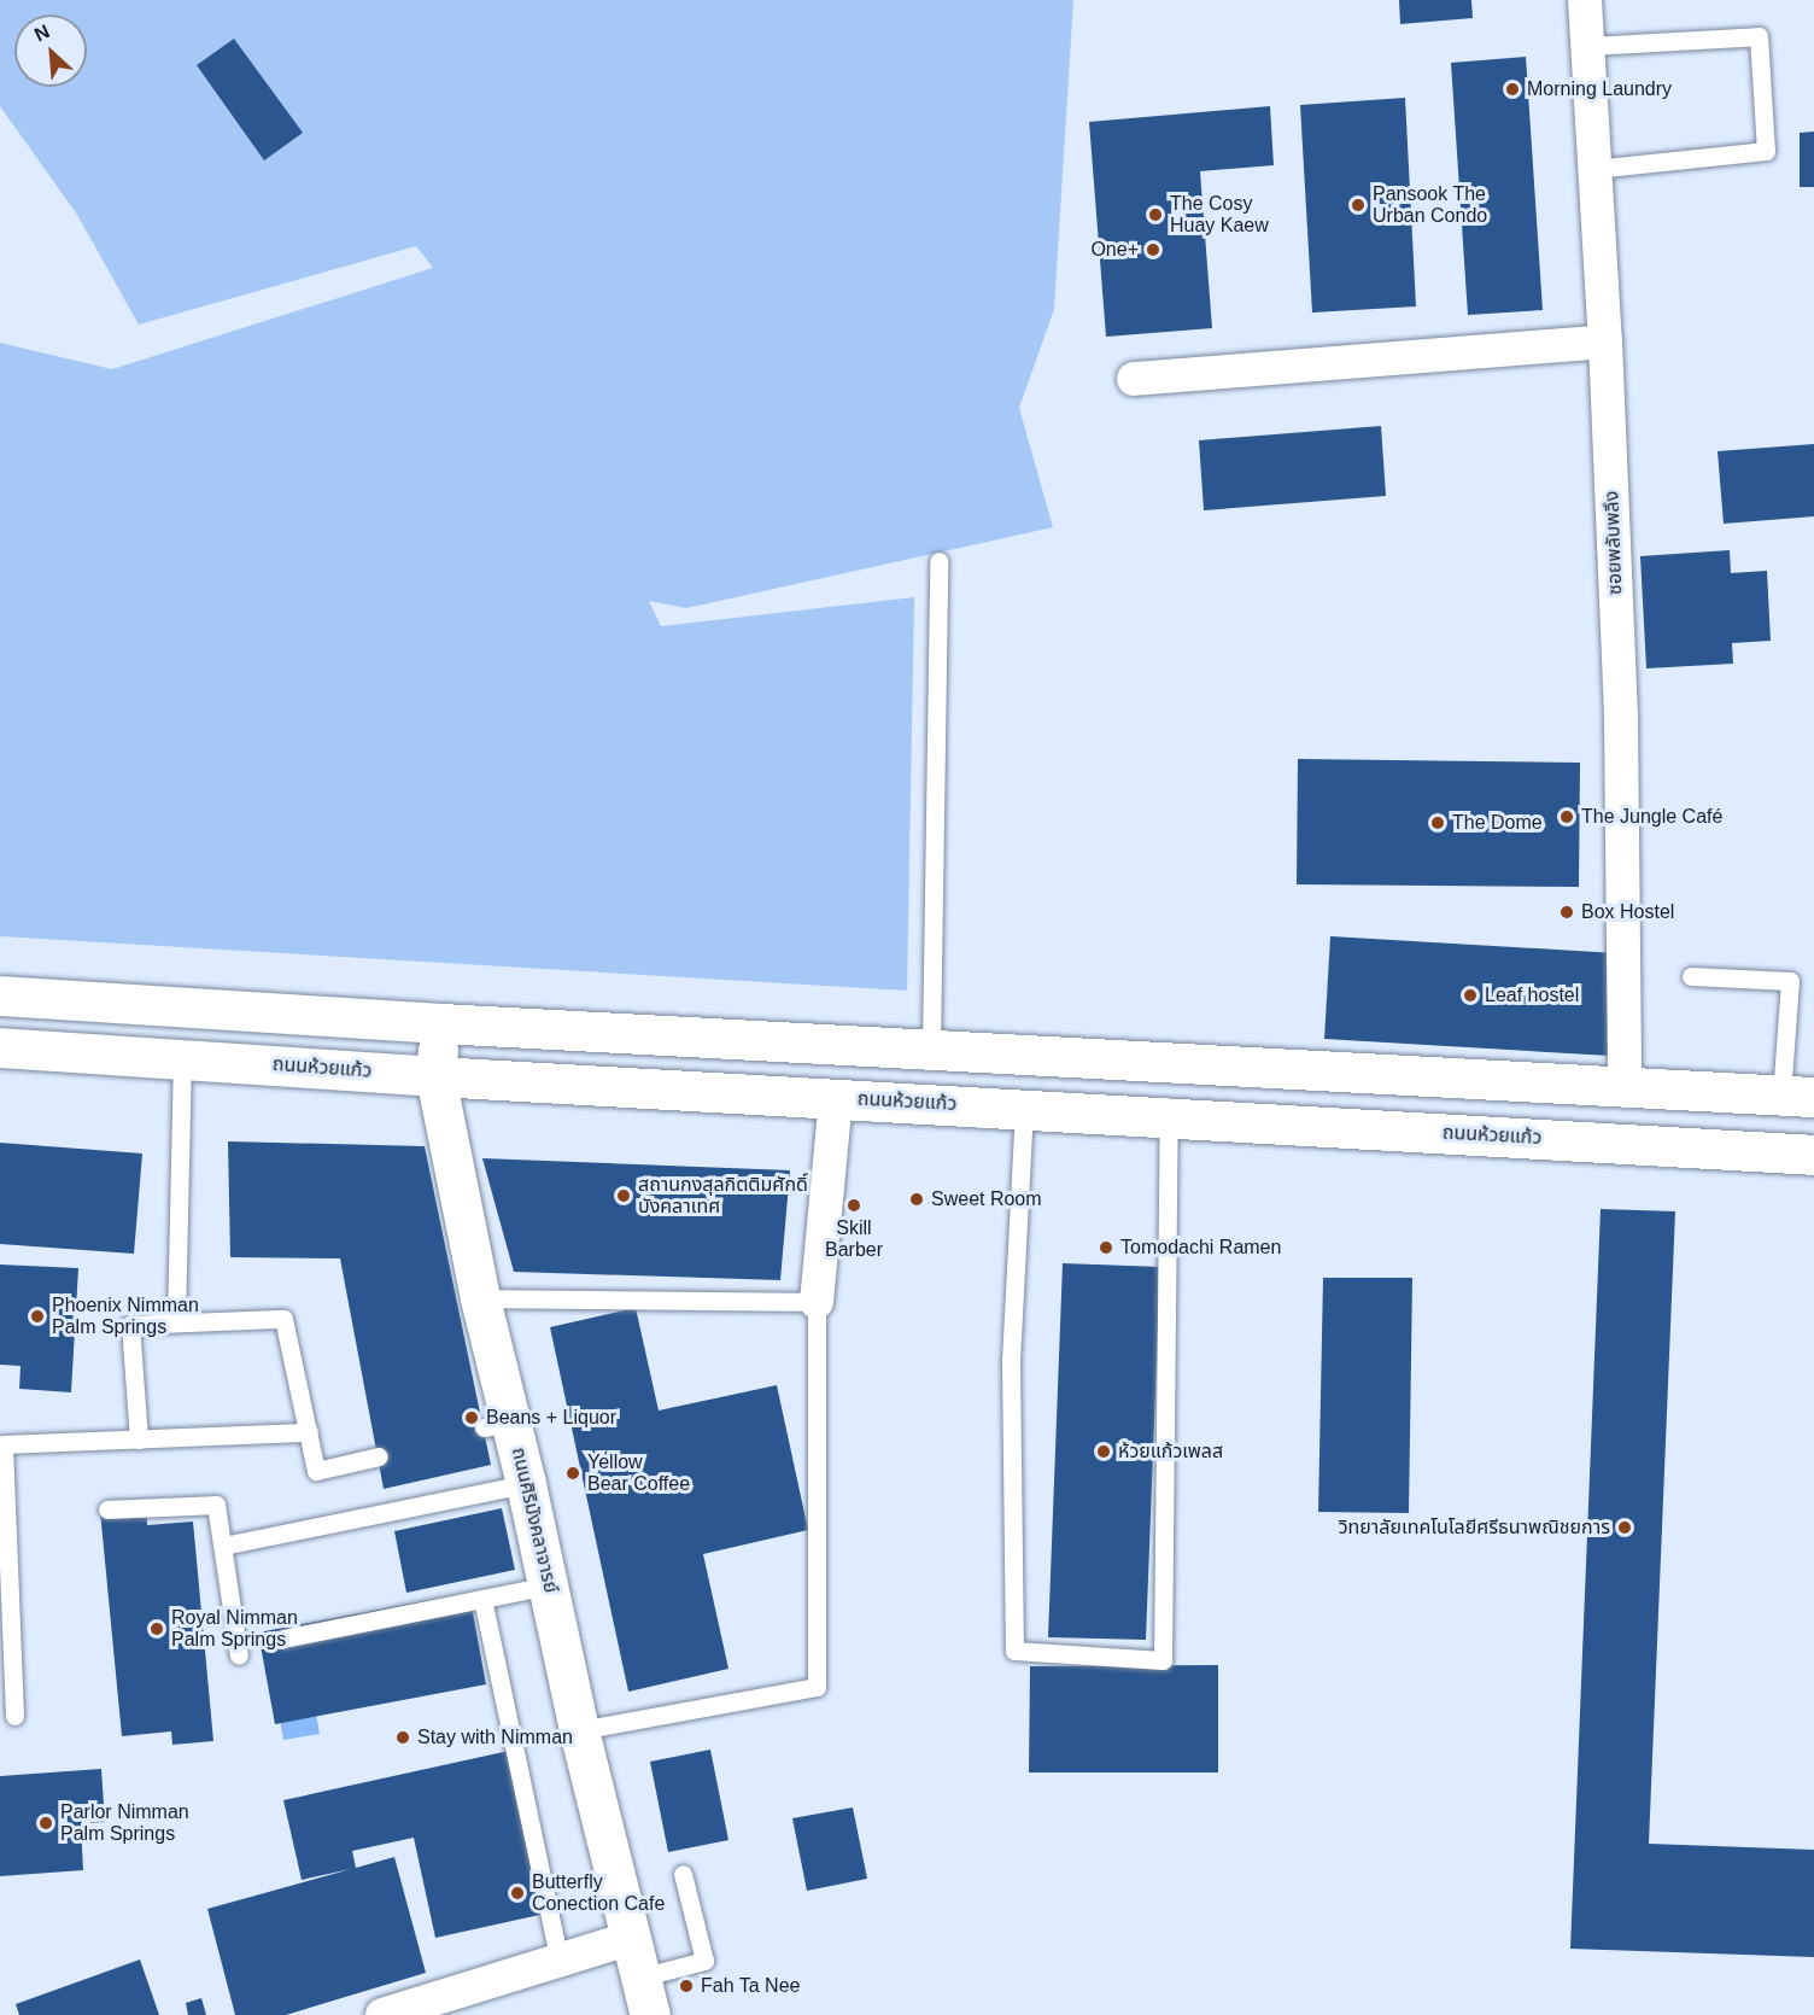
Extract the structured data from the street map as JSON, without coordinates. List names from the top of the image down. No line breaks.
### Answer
{"streets":{"main road":["ถนนห้วยแก้ว","ถนนศิริมังคลาจารย์"],"street":["ซอยพลับพลึง"]},"crossings":[["ถนนห้วยแก้ว","ถนนศิริมังคลาจารย์"]],"places":["Morning Laundry","Pansook The Urban Condo","The Cosy Huay Kaew","One+","The Jungle Café","The Dome","Box Hostel","Leaf hostel","สถานกงสุลกิตติมศักดิ์ บังคลาเทศ","Sweet Room","Skill Barber","Tomodachi Ramen","Phoenix Nimman Palm Springs","Beans + Liquor","ห้วยแก้วเพลส","Yellow Bear Coffee","วิทยาลัยเทคโนโลยีศรีธนาพณิชยการ","Royal Nimman Palm Springs","Stay with Nimman","Parlor Nimman Palm Springs","Butterfly Conection Cafe","Fah Ta Nee"],"north":"top left"}
